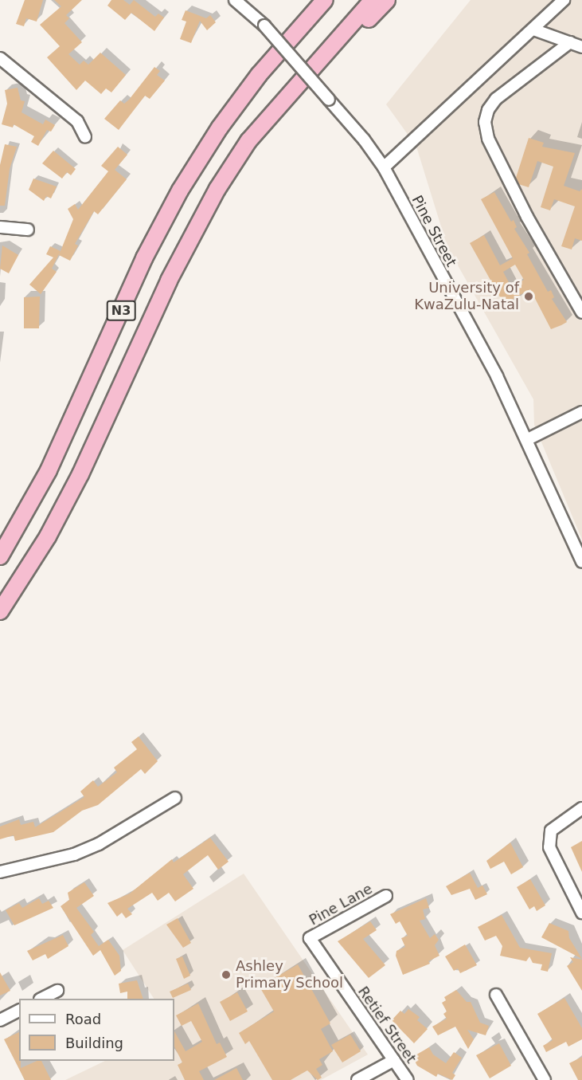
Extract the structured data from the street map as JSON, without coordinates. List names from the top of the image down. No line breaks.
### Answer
{"streets":{"highway":["N3"],"street":["Pine Street","Pine Lane","Retief Street"]},"crossings":[["Pine Lane","Retief Street"]],"places":["University of KwaZulu-Natal","Ashley Primary School"],"legend":["Road","Building"]}
